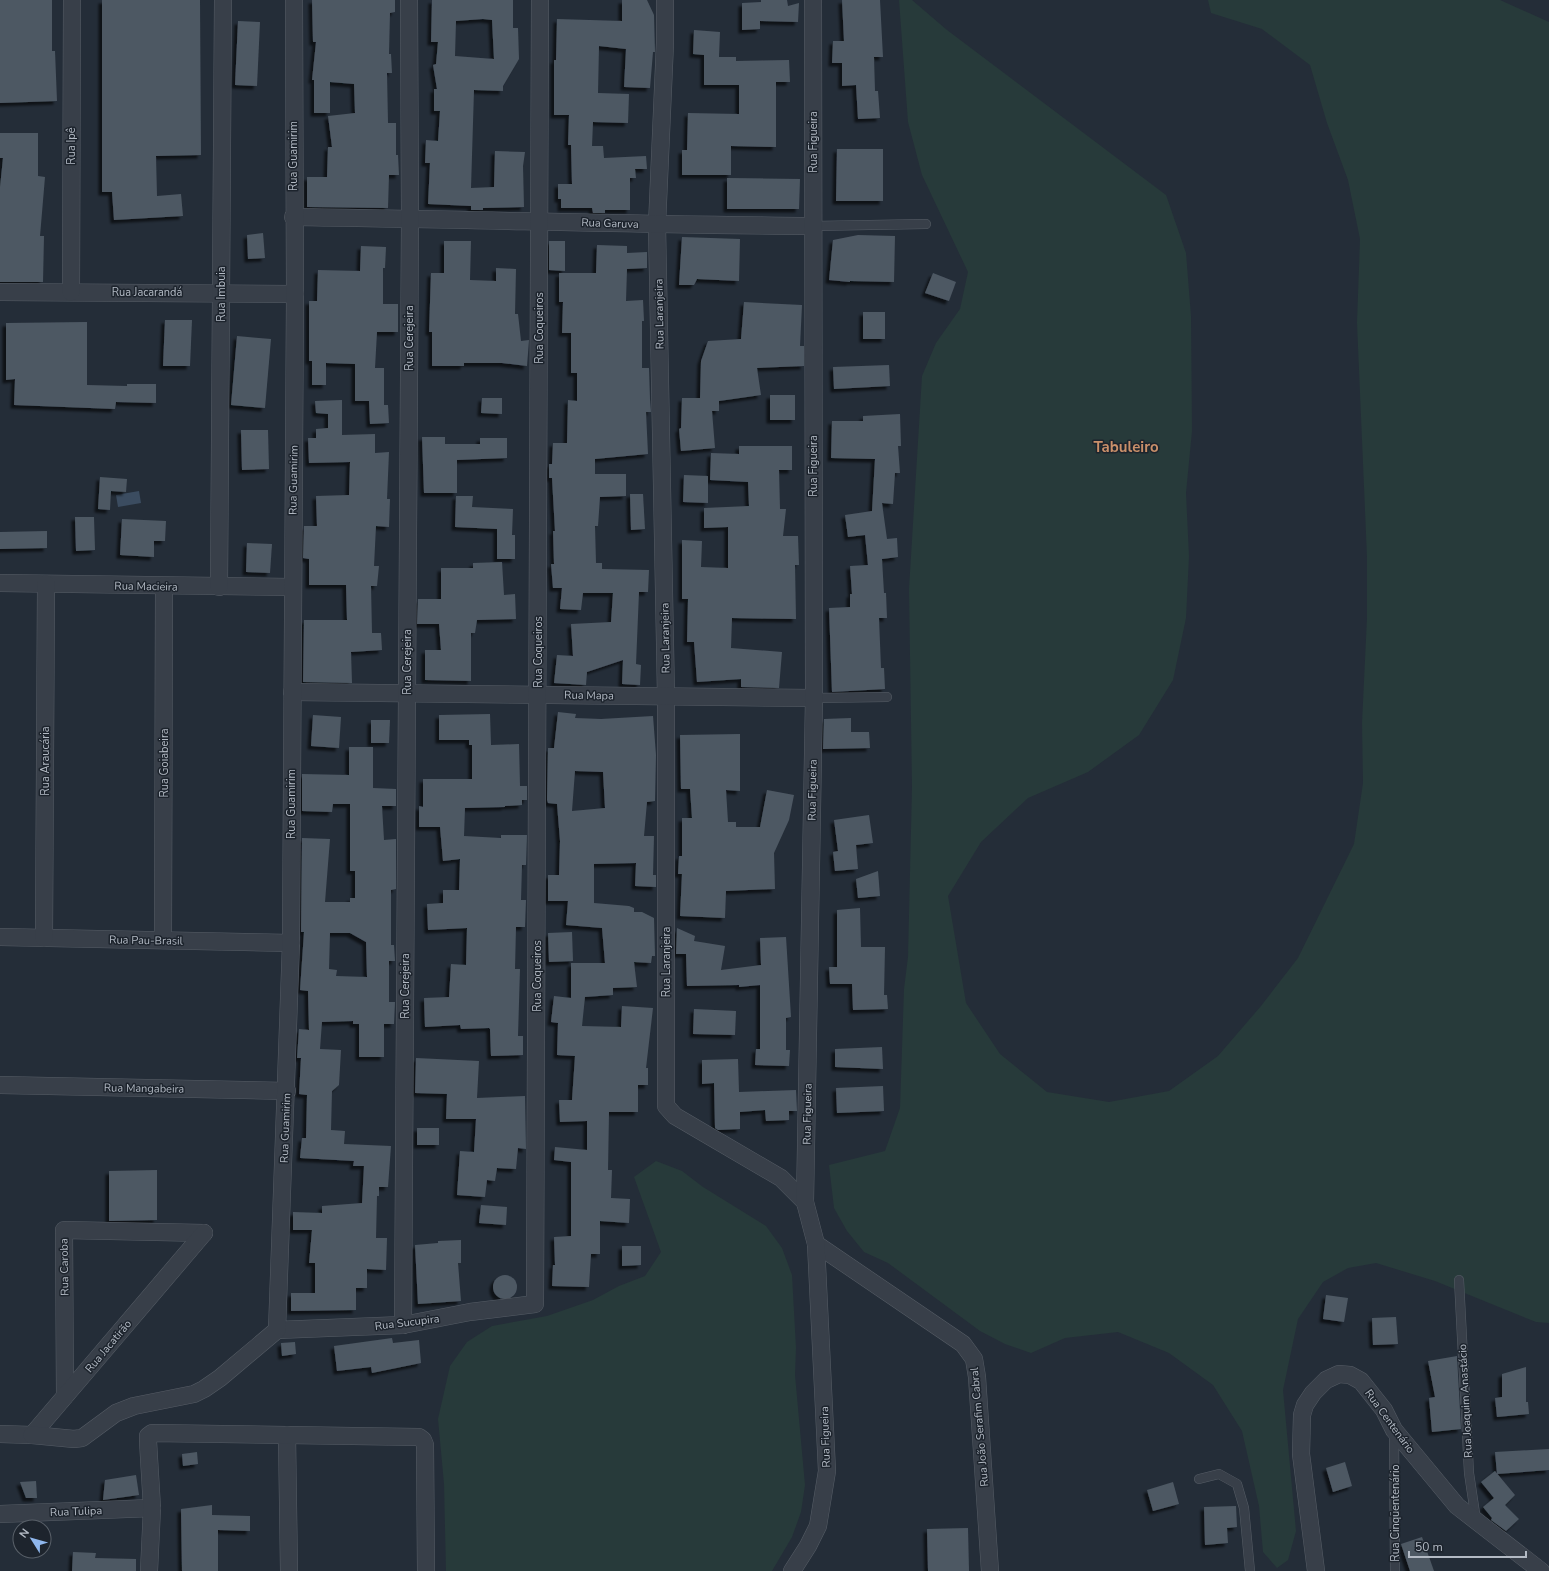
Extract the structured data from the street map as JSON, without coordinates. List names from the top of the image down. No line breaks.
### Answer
{"streets":{"street":["Rua Figueira","Rua Ipê","Rua Guamirim","Rua Garuva","Rua Jacarandá","Rua Imbuia","Rua Laranjeira","Rua Coqueiros","Rua Cerejeira","Rua Macieira","Rua Mapa","Rua Araucária","Rua Goiabeira","Rua Pau-Brasil","Rua Mangabeira","Rua Caroba","Rua Sucupira","Rua Jacatirão","Rua Centenário","Rua João Serafim Cabral","Rua Tulipa"],"lane":["Rua Joaquim Anastácio","Rua Cinqüentenário"]},"crossings":[["Rua Figueira","Rua Garuva"],["Rua Figueira","Rua Laranjeira"],["Rua Figueira","Rua Mapa"],["Rua Figueira","Rua João Serafim Cabral"],["Rua Ipê","Rua Jacarandá"],["Rua Guamirim","Rua Garuva"],["Rua Guamirim","Rua Jacarandá"],["Rua Guamirim","Rua Macieira"],["Rua Guamirim","Rua Mapa"],["Rua Guamirim","Rua Pau-Brasil"],["Rua Guamirim","Rua Mangabeira"],["Rua Guamirim","Rua Sucupira"],["Rua Garuva","Rua Laranjeira"],["Rua Garuva","Rua Coqueiros"],["Rua Garuva","Rua Cerejeira"],["Rua Jacarandá","Rua Imbuia"],["Rua Imbuia","Rua Macieira"],["Rua Laranjeira","Rua Mapa"],["Rua Coqueiros","Rua Mapa"],["Rua Coqueiros","Rua Sucupira"],["Rua Cerejeira","Rua Mapa"],["Rua Cerejeira","Rua Sucupira"],["Rua Macieira","Rua Araucária"],["Rua Macieira","Rua Goiabeira"],["Rua Araucária","Rua Pau-Brasil"],["Rua Goiabeira","Rua Pau-Brasil"],["Rua Caroba","Rua Jacatirão"],["Rua Joaquim Anastácio","Rua Centenário"],["Rua Centenário","Rua Cinqüentenário"]],"districts":["Tabuleiro"],"scale_bar":"50 m","north":"top left"}
